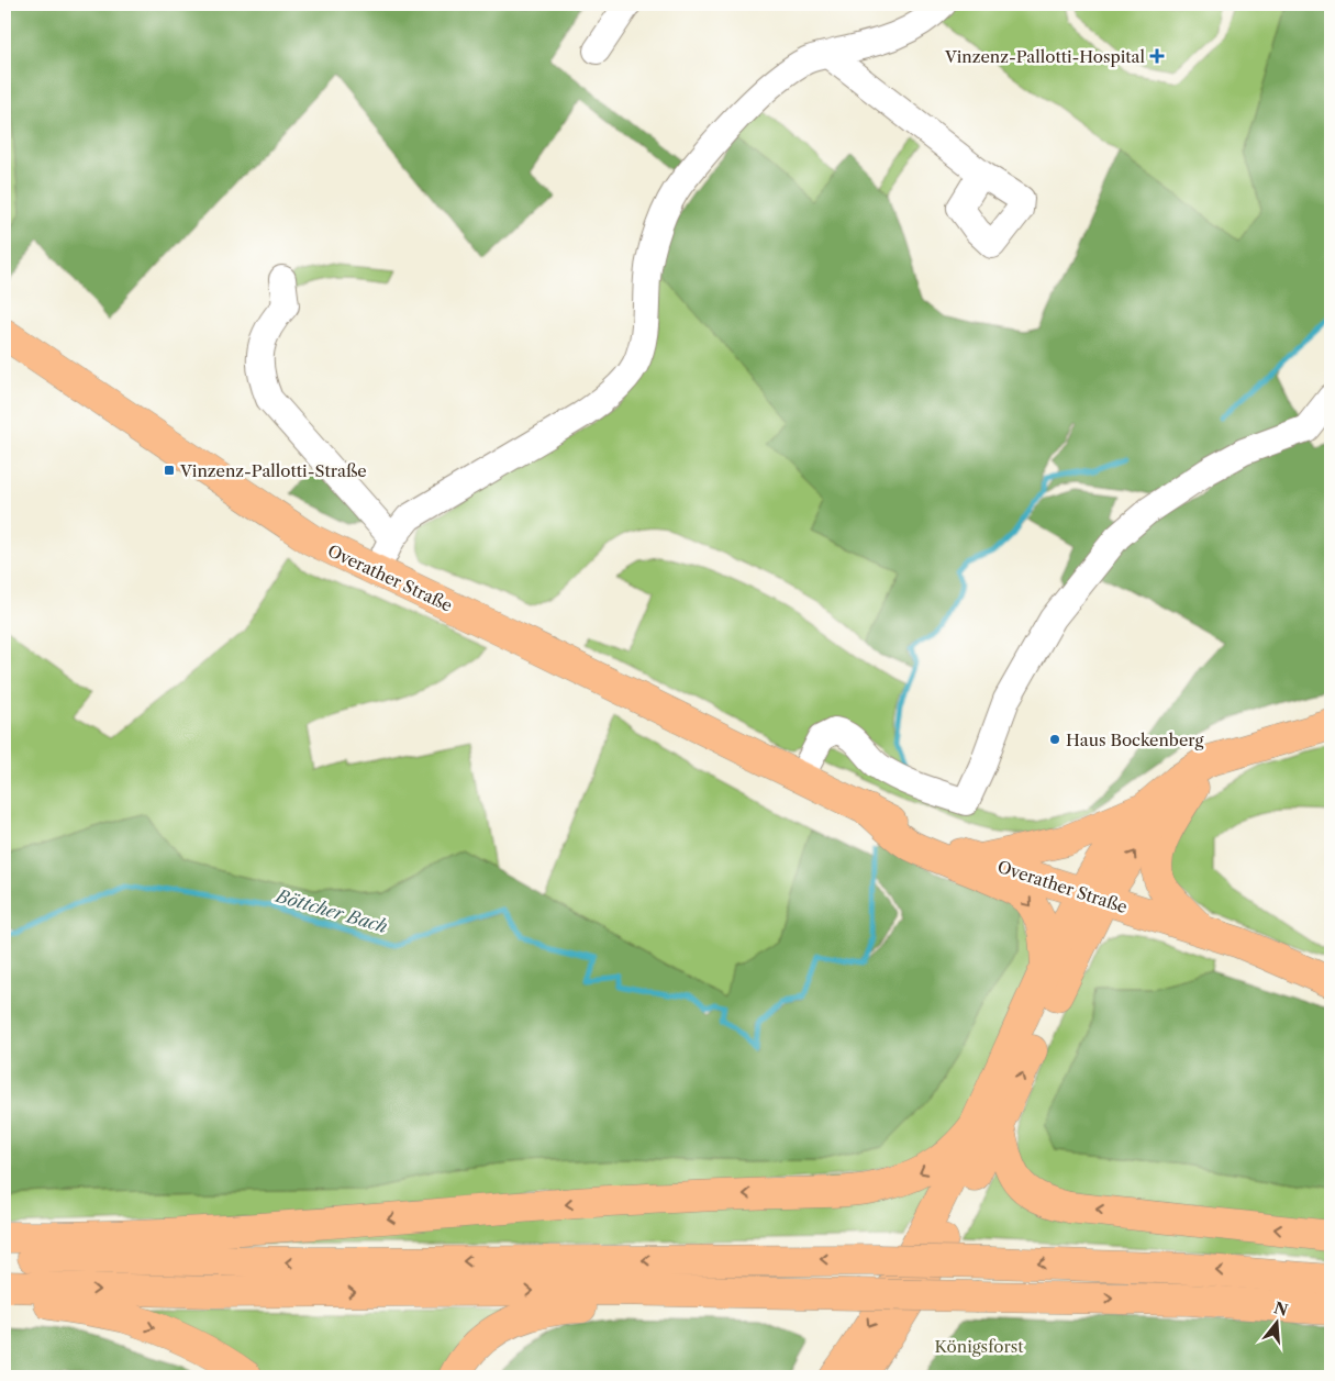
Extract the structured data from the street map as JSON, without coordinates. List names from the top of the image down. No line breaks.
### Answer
{"streets":{"main road":["Overather Straße"]},"water":["Böttcher Bach"],"parks":["Königsforst"],"places":{"health":["Vinzenz-Pallotti-Hospital"],"transit":["Vinzenz-Pallotti-Straße"],"other":["Haus Bockenberg"]},"north":"top"}
